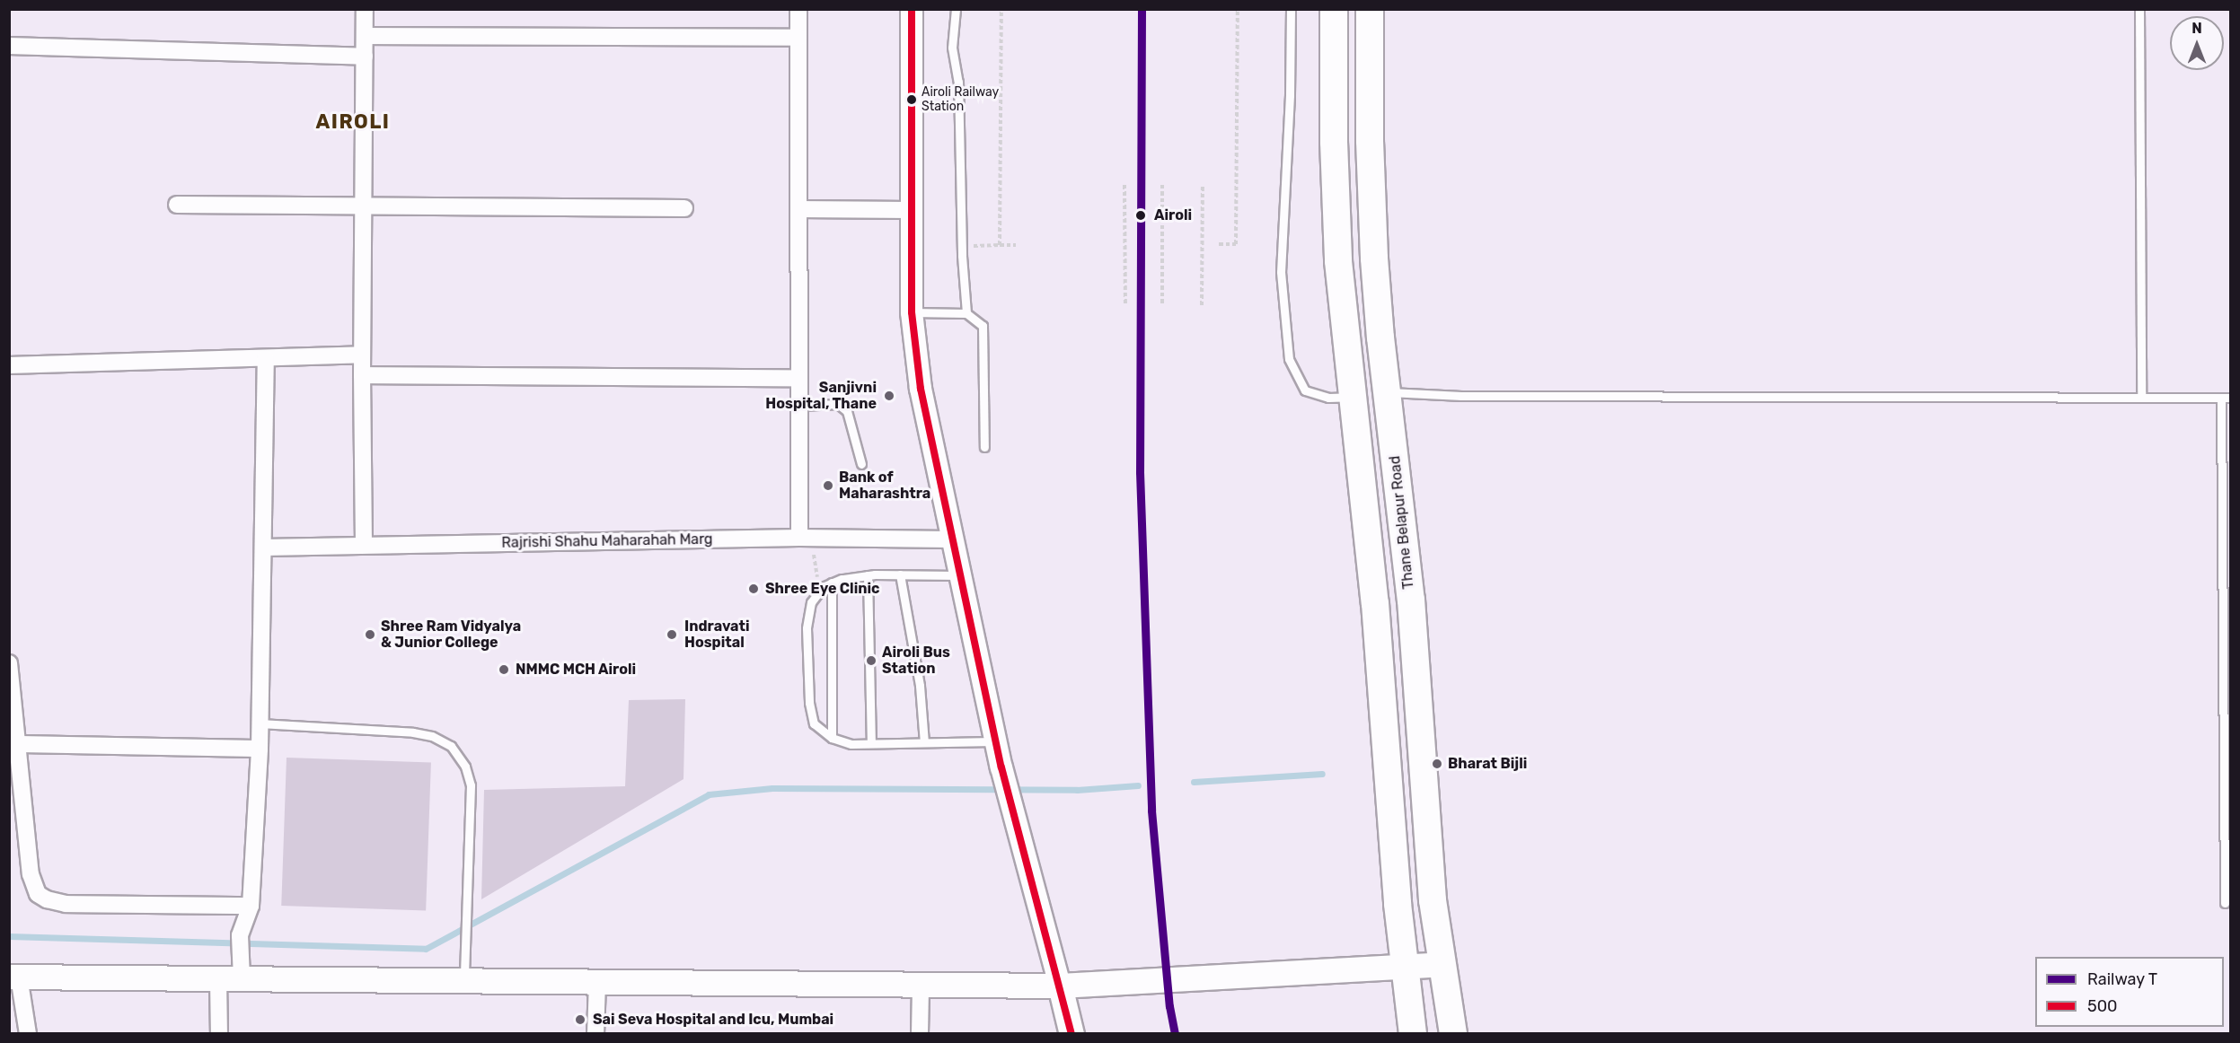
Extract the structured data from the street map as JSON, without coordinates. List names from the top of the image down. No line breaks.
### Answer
{"streets":{"main road":["Thane Belapur Road"],"street":["Rajrishi Shahu Maharahah Marg"]},"districts":["AIROLI"],"places":["Airoli Railway Station","Airoli","Sanjivni Hospital, Thane","Bank of Maharashtra","Shree Eye Clinic","Shree Ram Vidyalya & Junior College","Indravati Hospital","Airoli Bus Station","NMMC MCH Airoli","Bharat Bijli","Sai Seva Hospital and Icu, Mumbai"],"lines":["rail line T","transit line 500"],"legend":["Railway T","500"],"north":"top"}
